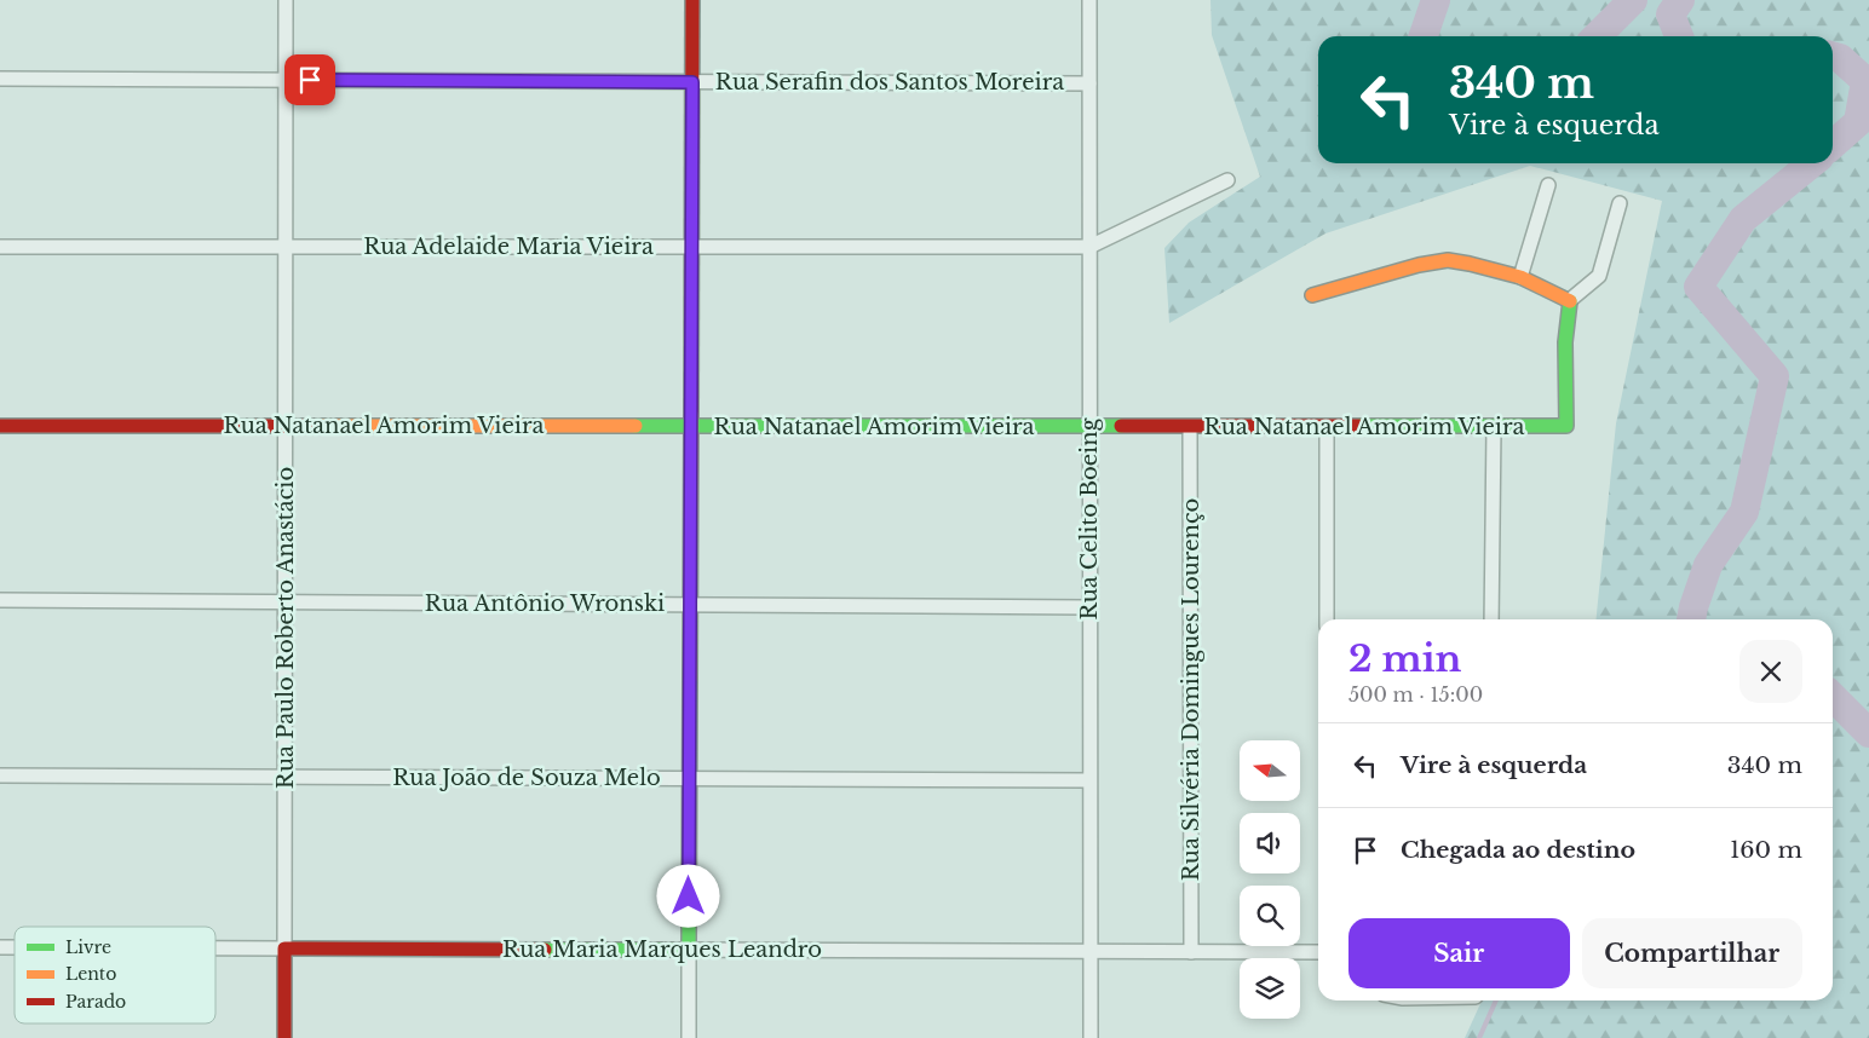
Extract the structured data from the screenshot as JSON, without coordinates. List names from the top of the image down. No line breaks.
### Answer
{"streets":{"street":["Rua Serafin dos Santos Moreira","Rua Adelaide Maria Vieira","Rua Natanael Amorim Vieira","Rua Celito Boeing","Rua Antônio Wronski","Rua Paulo Roberto Anastácio","Rua Silvéria Domingues Lourenço","Rua João de Souza Melo","Rua Maria Marques Leandro"]},"crossings":[["Rua Serafin dos Santos Moreira","Rua Celito Boeing"],["Rua Serafin dos Santos Moreira","Rua Paulo Roberto Anastácio"],["Rua Adelaide Maria Vieira","Rua Celito Boeing"],["Rua Adelaide Maria Vieira","Rua Paulo Roberto Anastácio"],["Rua Natanael Amorim Vieira","Rua Celito Boeing"],["Rua Natanael Amorim Vieira","Rua Paulo Roberto Anastácio"],["Rua Natanael Amorim Vieira","Rua Silvéria Domingues Lourenço"],["Rua Celito Boeing","Rua Antônio Wronski"],["Rua Celito Boeing","Rua João de Souza Melo"],["Rua Celito Boeing","Rua Maria Marques Leandro"],["Rua Antônio Wronski","Rua Paulo Roberto Anastácio"],["Rua Paulo Roberto Anastácio","Rua João de Souza Melo"],["Rua Paulo Roberto Anastácio","Rua Maria Marques Leandro"],["Rua Silvéria Domingues Lourenço","Rua Maria Marques Leandro"]],"legend":["Livre","Lento","Parado"],"north":"left","page":{"turn":["340 m","Vire à esquerda"],"heading":["2 min","500 m · 15:00"],"list":[{"name":"Vire à esquerda","value":"340 m"},{"name":"Chegada ao destino","value":"160 m"}],"buttons":["Sair","Compartilhar"]}}
